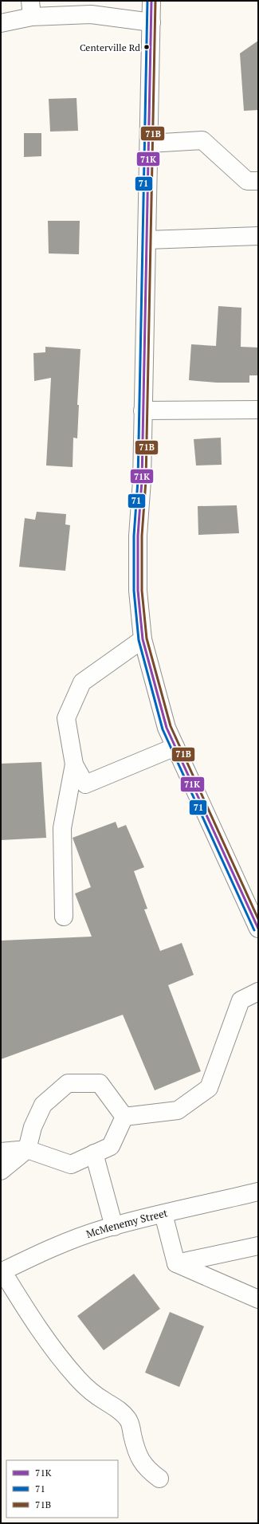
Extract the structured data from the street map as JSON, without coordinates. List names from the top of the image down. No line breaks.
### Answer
{"streets":{"street":["McMenemy Street"]},"places":["Centerville Rd"],"lines":["transit line 71K","transit line 71","transit line 71B"],"legend":["71K","71","71B"]}
